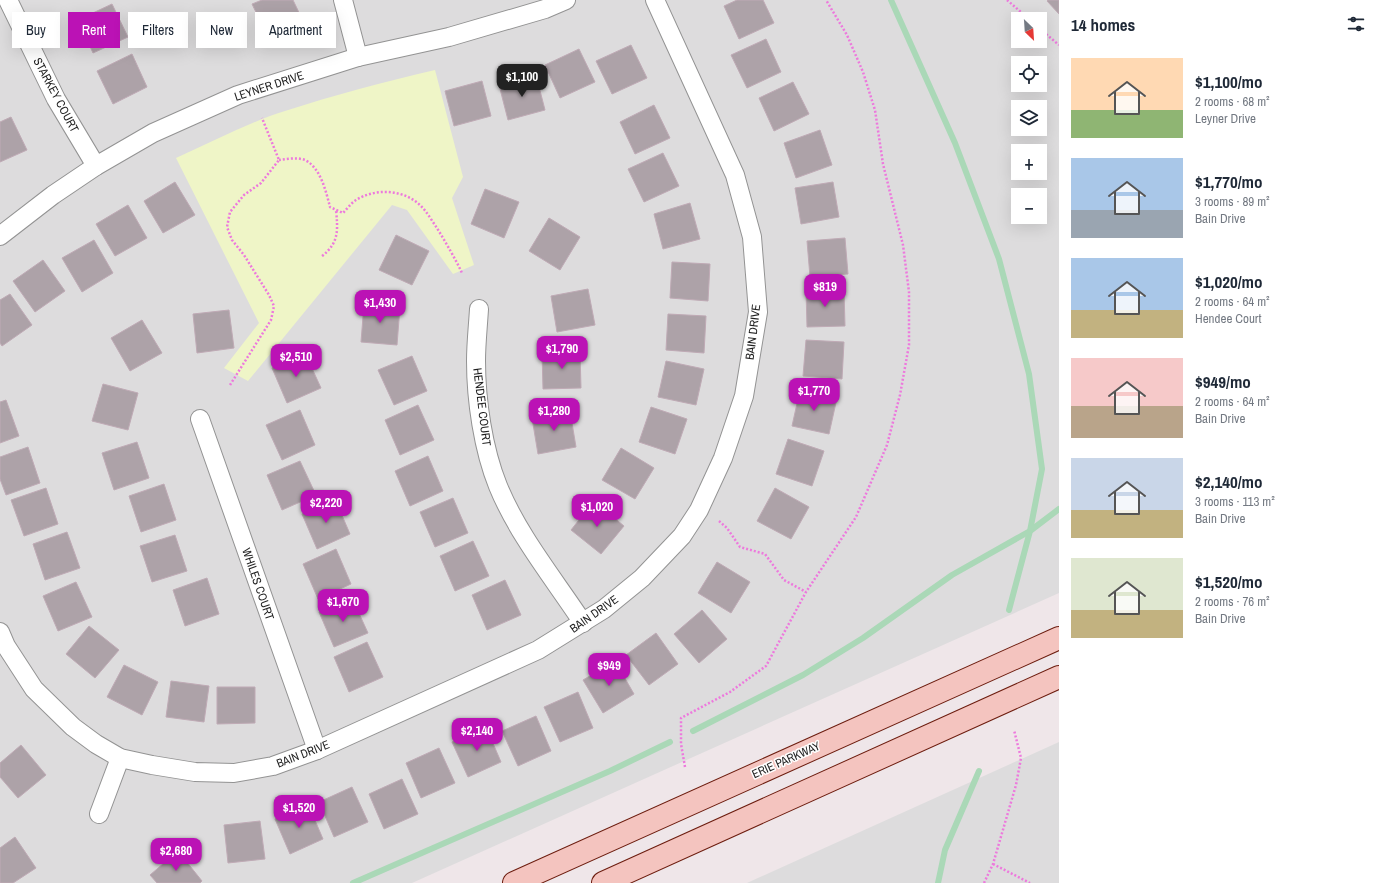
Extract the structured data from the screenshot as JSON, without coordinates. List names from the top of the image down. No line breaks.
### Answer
{"streets":{"main road":["ERIE PARKWAY"],"street":["LEYNER DRIVE","STARKEY COURT","BAIN DRIVE","HENDEE COURT","WHILES COURT"]},"crossings":[["LEYNER DRIVE","STARKEY COURT"],["BAIN DRIVE","HENDEE COURT"],["BAIN DRIVE","WHILES COURT"]],"north":"bottom right","page":{"heading":"14 homes","map_buttons":["+","−"],"chip":["Buy","Rent","Filters","New","Apartment"],"list":[{"name":"$1,100/mo","note":"2 rooms · 68 m² · Leyner Drive"},{"name":"$1,770/mo","note":"3 rooms · 89 m² · Bain Drive"},{"name":"$1,020/mo","note":"2 rooms · 64 m² · Hendee Court"},{"name":"$949/mo","note":"2 rooms · 64 m² · Bain Drive"},{"name":"$2,140/mo","note":"3 rooms · 113 m² · Bain Drive"},{"name":"$1,520/mo","note":"2 rooms · 76 m² · Bain Drive"}],"price":["$1,100","$819","$1,430","$1,790","$2,510","$1,770","$1,280","$2,220","$1,020","$1,670","$949","$2,140","$1,520","$2,680"]}}
